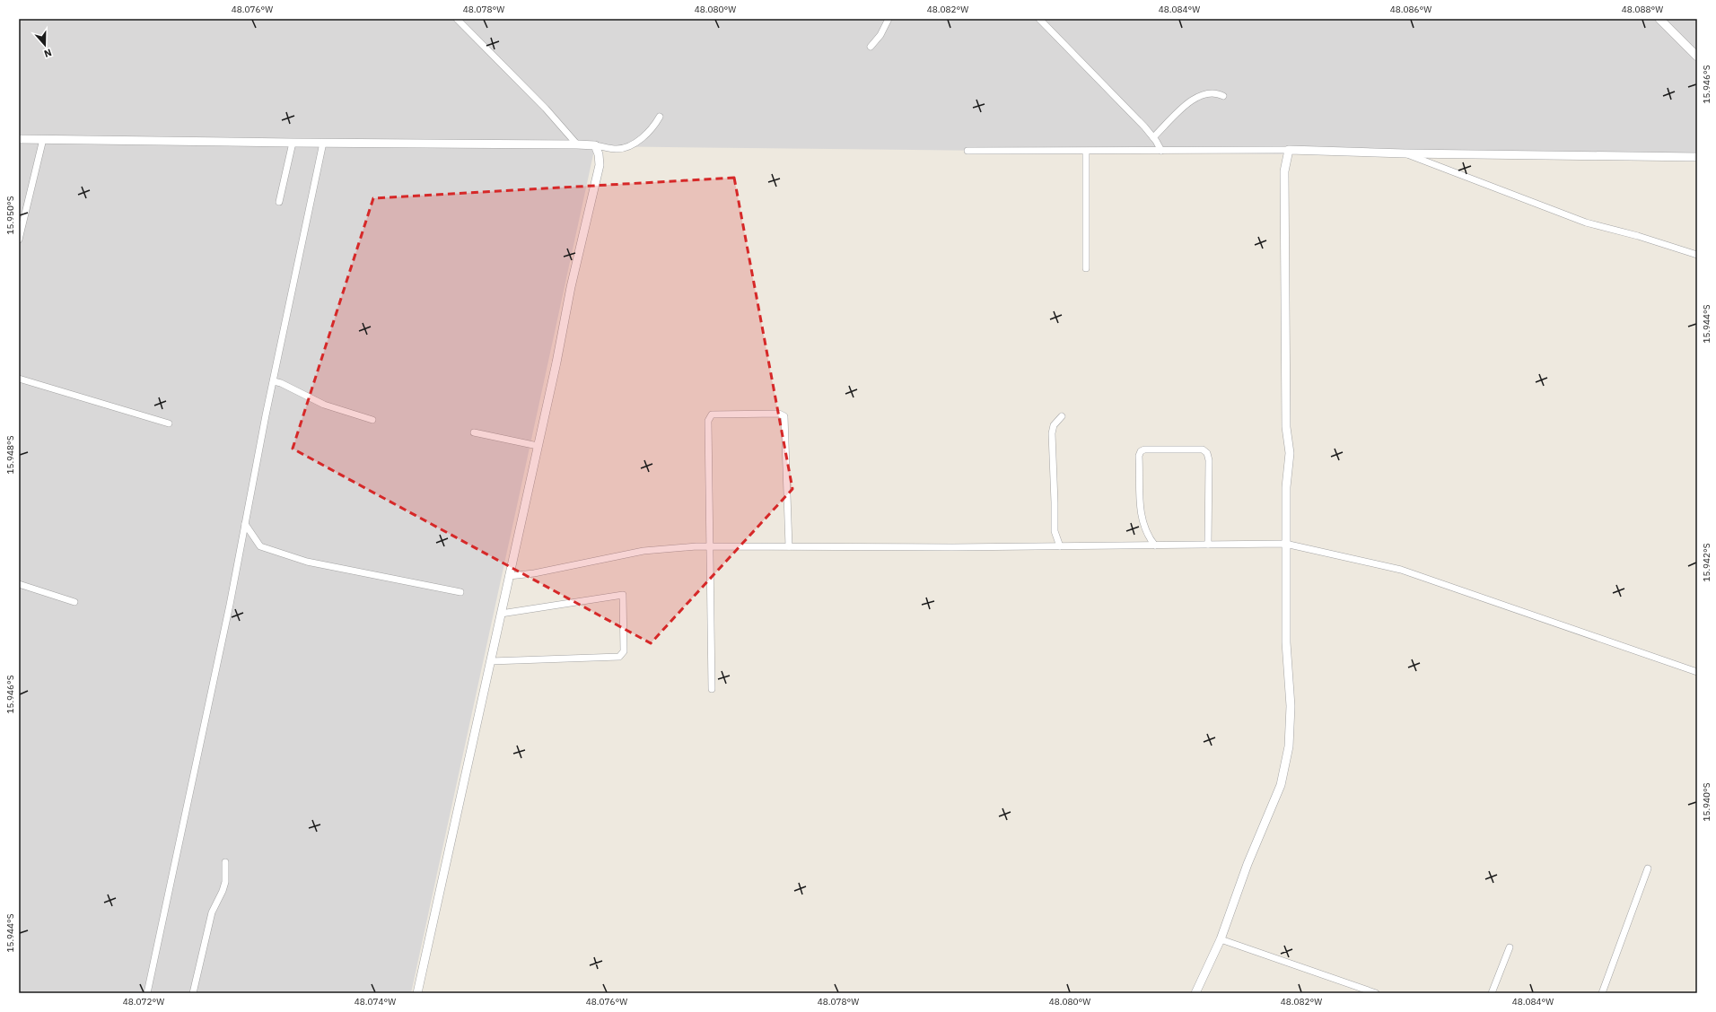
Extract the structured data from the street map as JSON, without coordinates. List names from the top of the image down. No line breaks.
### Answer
{"north":"bottom","coordinates":["48.076°W","48.078°W","48.080°W","48.082°W","48.084°W","48.086°W","48.088°W","15.946°S","15.950°S","15.944°S","15.948°S","15.942°S","15.940°S","48.072°W","48.074°W"]}
